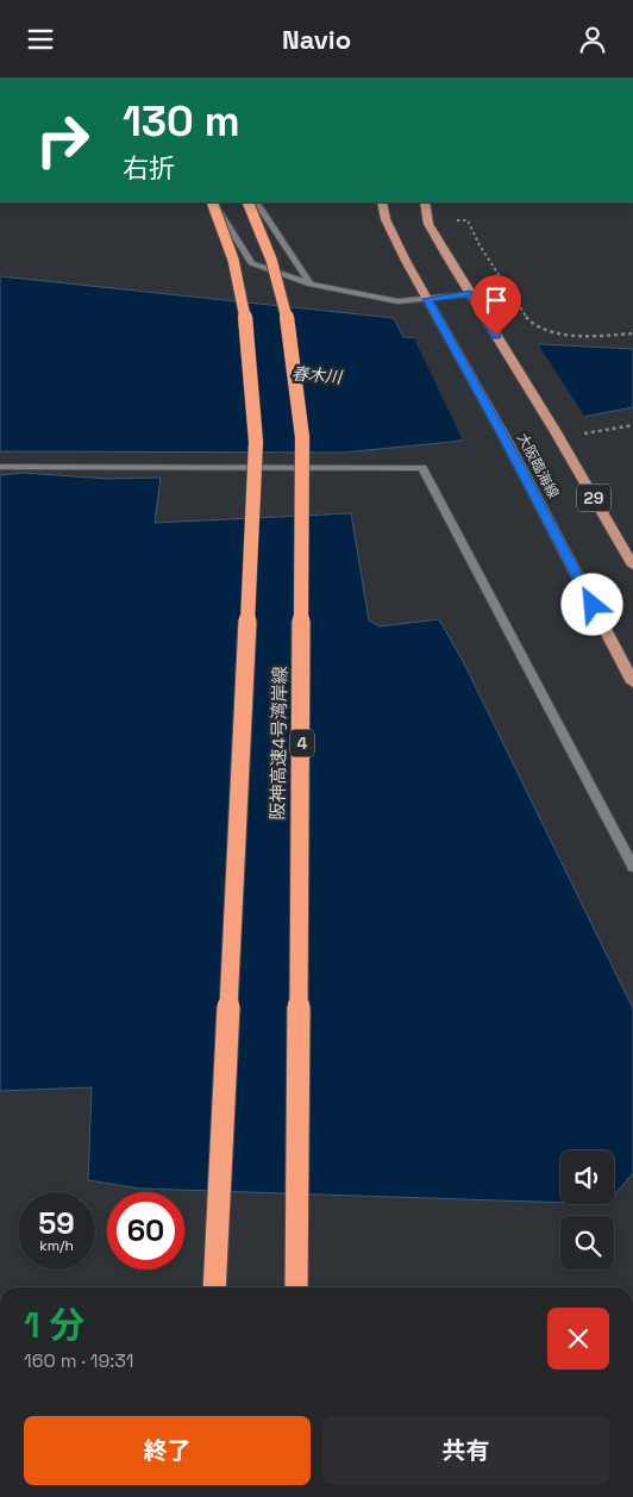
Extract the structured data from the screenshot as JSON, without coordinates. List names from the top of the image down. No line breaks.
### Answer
{"streets":{"highway":["阪神高速4号湾岸線","4"],"main road":["大阪臨海線","29"]},"water":["春木川"],"page":{"header":"Navio","turn":["130 m","右折"],"speed":"59 km/h","limit":"60","heading":["1 分","160 m · 19:31"],"buttons":["終了","共有"]}}
